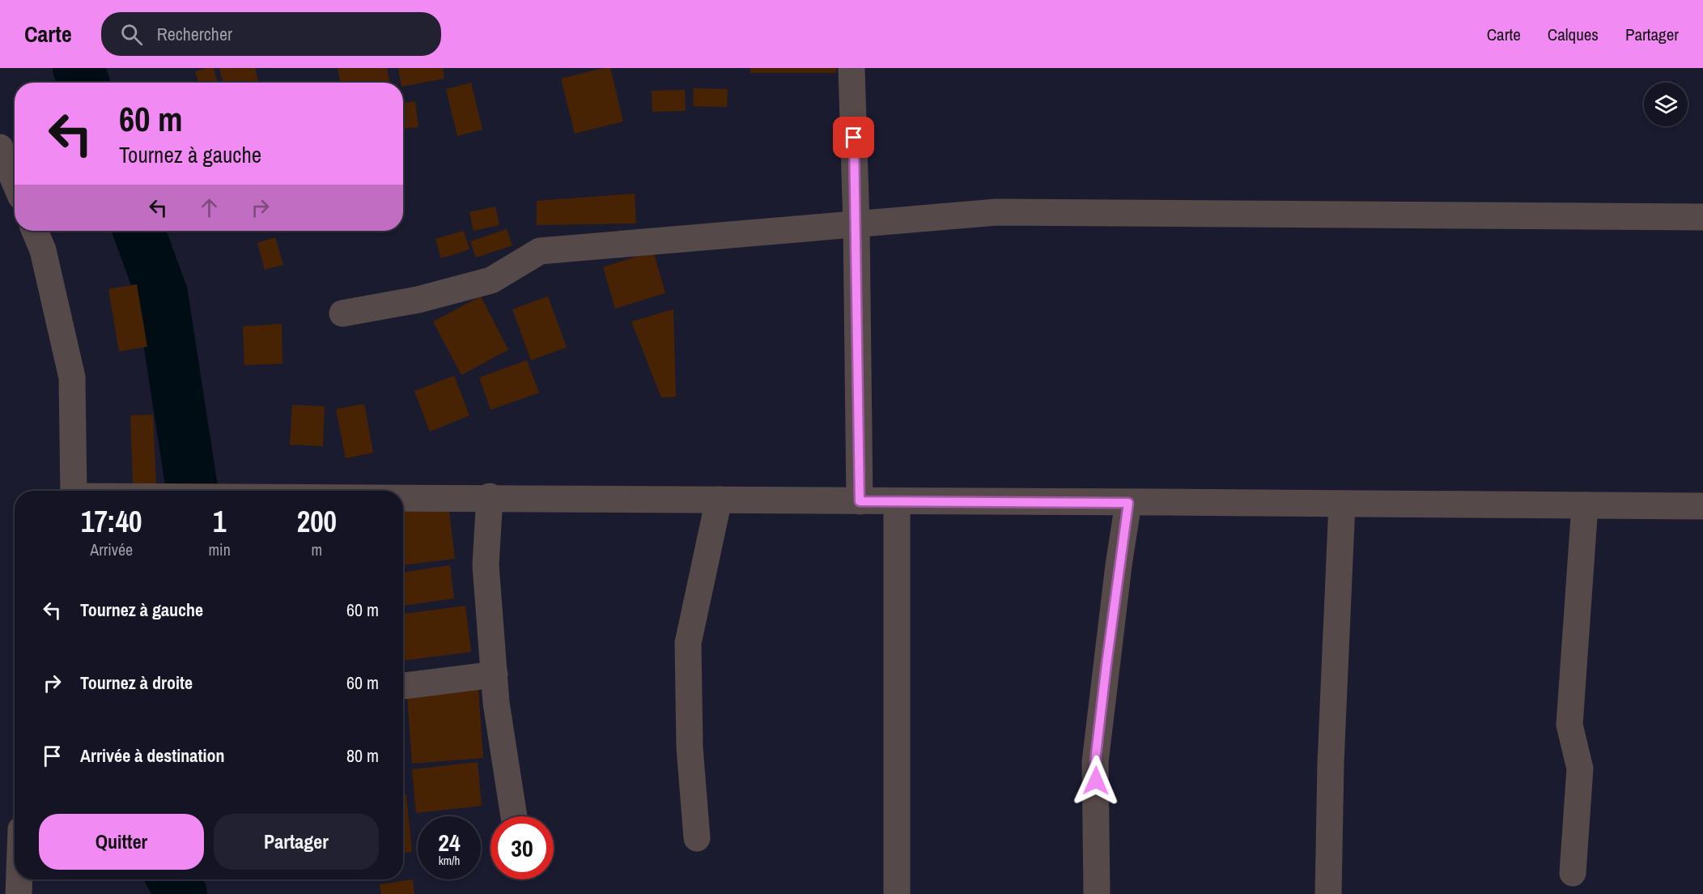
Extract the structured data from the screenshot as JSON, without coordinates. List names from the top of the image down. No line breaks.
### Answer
{"page":{"header":"Carte","search":"Rechercher","nav":["Carte","Calques","Partager"],"turn":["60 m","Tournez à gauche"],"eta":["17:40","Arrivée","1","min","200","m"],"list":[{"name":"Tournez à gauche","value":"60 m"},{"name":"Tournez à droite","value":"60 m"},{"name":"Arrivée à destination","value":"80 m"}],"buttons":["Quitter","Partager"],"speed":"24 km/h","limit":"30"}}
